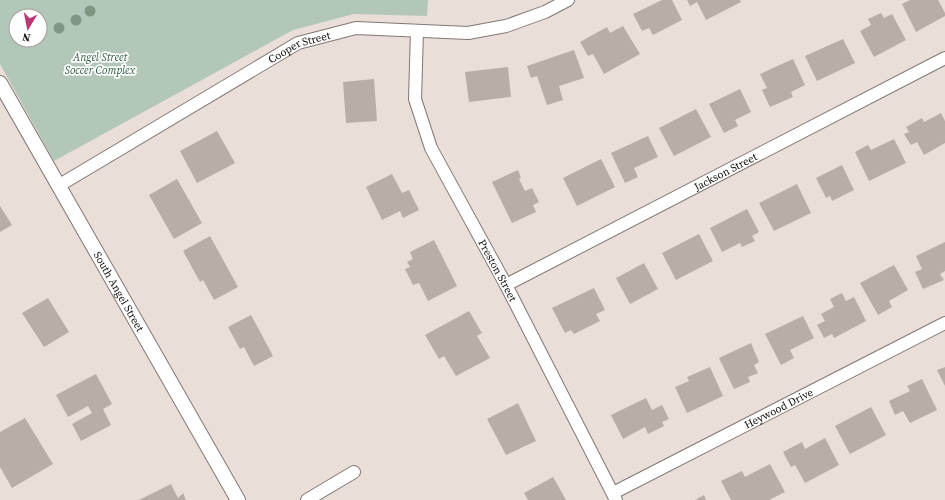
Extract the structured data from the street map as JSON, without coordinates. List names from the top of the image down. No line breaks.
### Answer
{"streets":{"street":["Cooper Street","Jackson Street","Preston Street","South Angel Street","Heywood Drive"]},"crossings":[["Cooper Street","Preston Street"],["Cooper Street","South Angel Street"],["Jackson Street","Preston Street"],["Preston Street","Heywood Drive"]],"parks":["Angel Street Soccer Complex"],"north":"bottom"}
